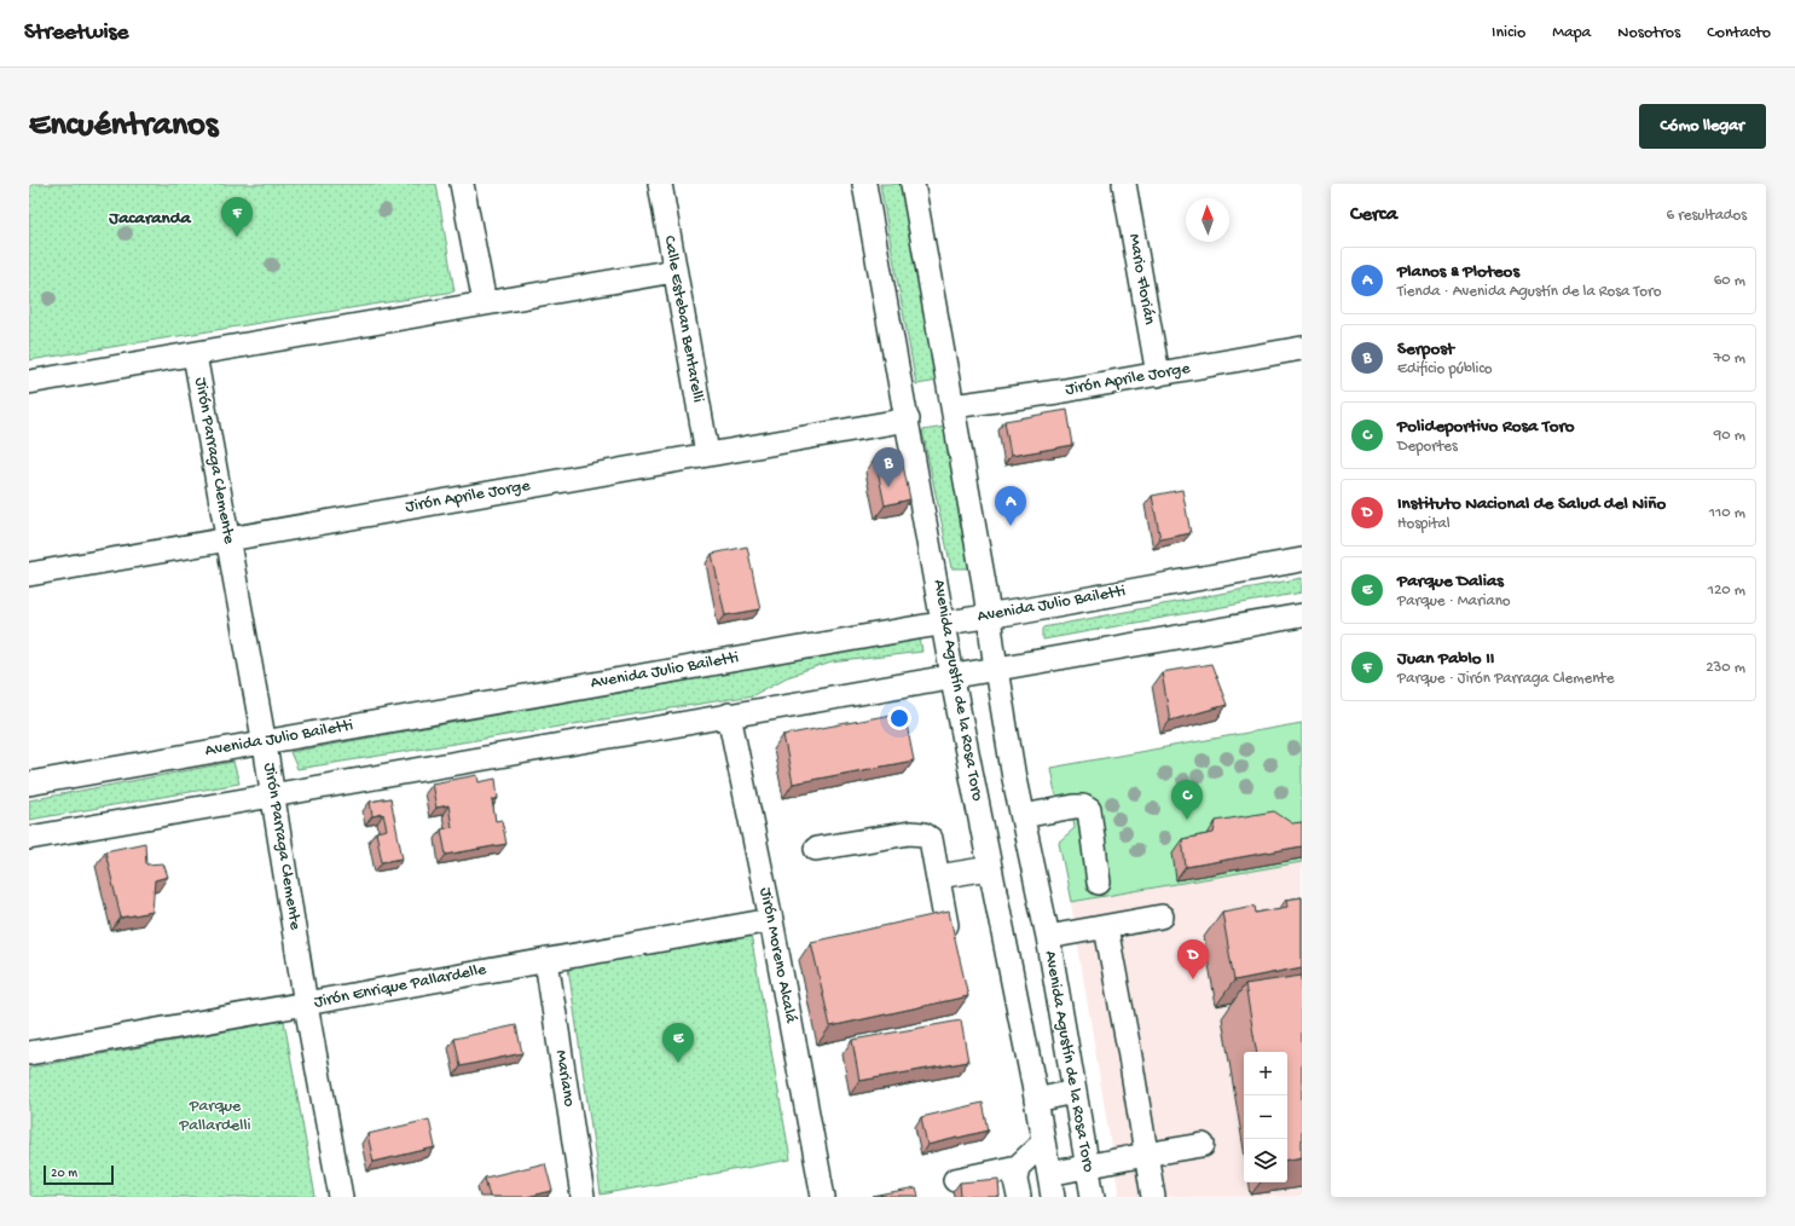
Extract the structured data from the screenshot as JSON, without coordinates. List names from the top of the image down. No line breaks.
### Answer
{"streets":{"street":["Mario Florián","Calle Esteban Bentarelli","Jirón Aprile Jorge","Jirón Parraga Clemente","Avenida Julio Bailetti","Avenida Agustín de la Rosa Toro","Jirón Moreno Alcalá","Jirón Enrique Pallardelle","Mariano"]},"crossings":[["Mario Florián","Jirón Aprile Jorge"],["Calle Esteban Bentarelli","Jirón Aprile Jorge"],["Jirón Aprile Jorge","Jirón Parraga Clemente"],["Jirón Aprile Jorge","Avenida Agustín de la Rosa Toro"],["Jirón Parraga Clemente","Avenida Julio Bailetti"],["Jirón Parraga Clemente","Jirón Enrique Pallardelle"],["Avenida Julio Bailetti","Avenida Agustín de la Rosa Toro"],["Jirón Moreno Alcalá","Jirón Enrique Pallardelle"],["Jirón Enrique Pallardelle","Mariano"]],"districts":["Jacaranda"],"parks":["Parque Pallardelli"],"scale_bar":"20 m","north":"top","page":{"header":"Streetwise","nav":["Inicio","Mapa","Nosotros","Contacto"],"buttons":"Cómo llegar","title":"Encuéntranos","heading":["Cerca","6 resultados"],"pins":["F","B","A","C","D","E"],"list":[{"mark":"A","name":"Planos & Ploteos","note":"Tienda · Avenida Agustín de la Rosa Toro","value":"60 m"},{"mark":"B","name":"Serpost","note":"Edificio público","value":"70 m"},{"mark":"C","name":"Polideportivo Rosa Toro","note":"Deportes","value":"90 m"},{"mark":"D","name":"Instituto Nacional de Salud del Niño","note":"Hospital","value":"110 m"},{"mark":"E","name":"Parque Dalias","note":"Parque · Mariano","value":"120 m"},{"mark":"F","name":"Juan Pablo II","note":"Parque · Jirón Parraga Clemente","value":"230 m"}],"map_buttons":["+","−"],"scale":"20 m"}}
